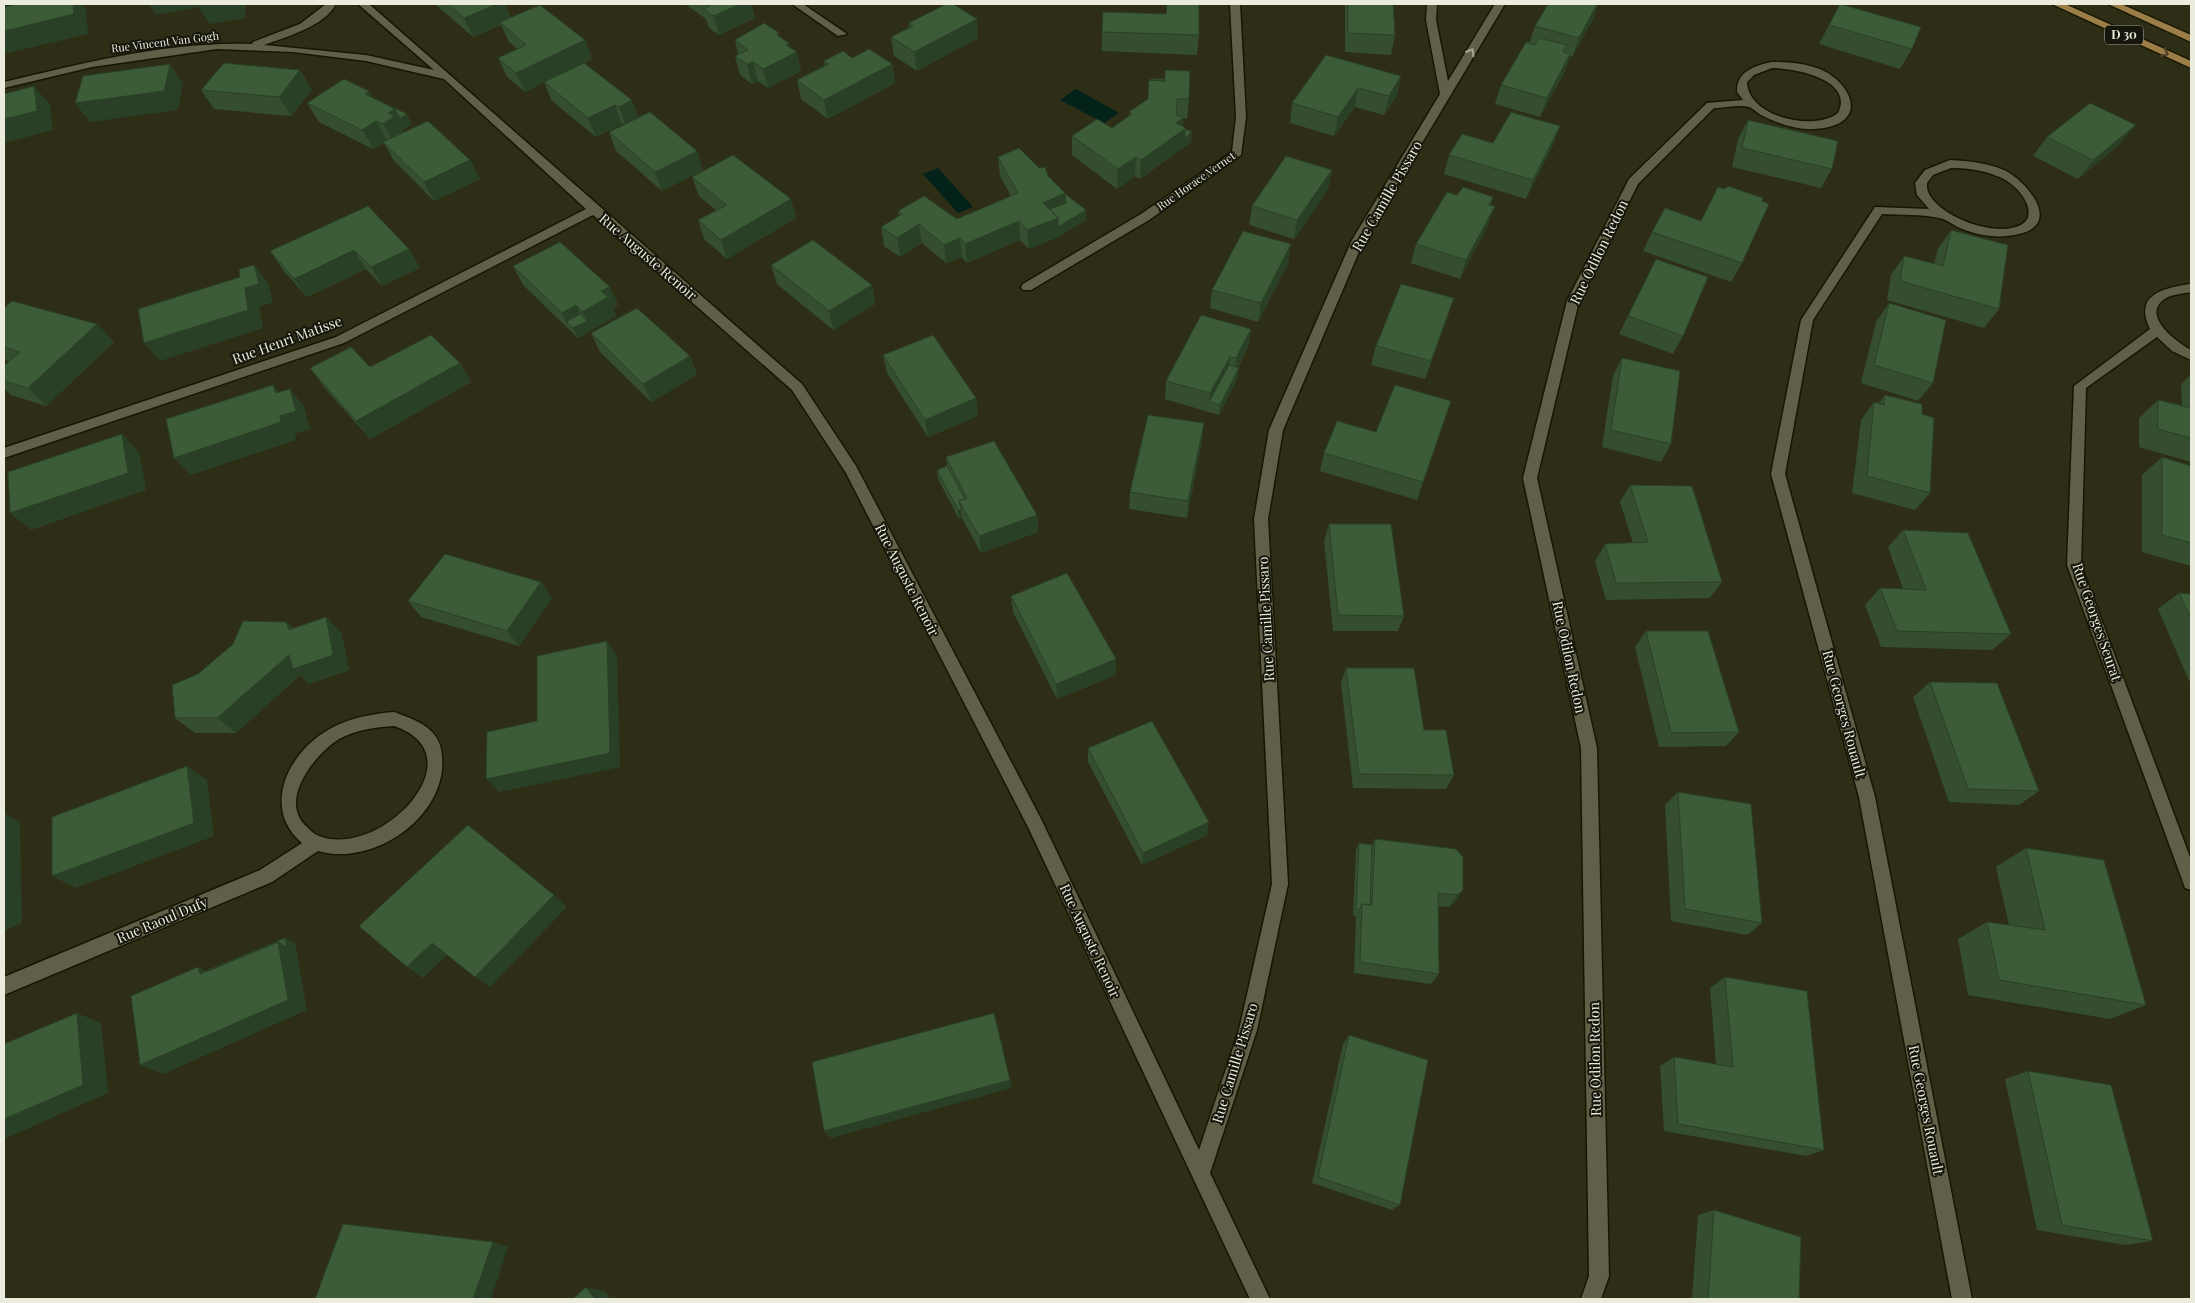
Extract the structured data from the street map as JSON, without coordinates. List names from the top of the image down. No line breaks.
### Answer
{"streets":{"main road":["D 30"],"street":["Rue Vincent Van Gogh","Rue Horace Vernet","Rue Camille Pissaro","Rue Odilon Redon","Rue Auguste Renoir","Rue Henri Matisse","Rue Georges Seurat","Rue Georges Rouault","Rue Raoul Dufy"]},"crossings":[["Rue Vincent Van Gogh","Rue Auguste Renoir"],["Rue Camille Pissaro","Rue Auguste Renoir"],["Rue Auguste Renoir","Rue Henri Matisse"]]}
